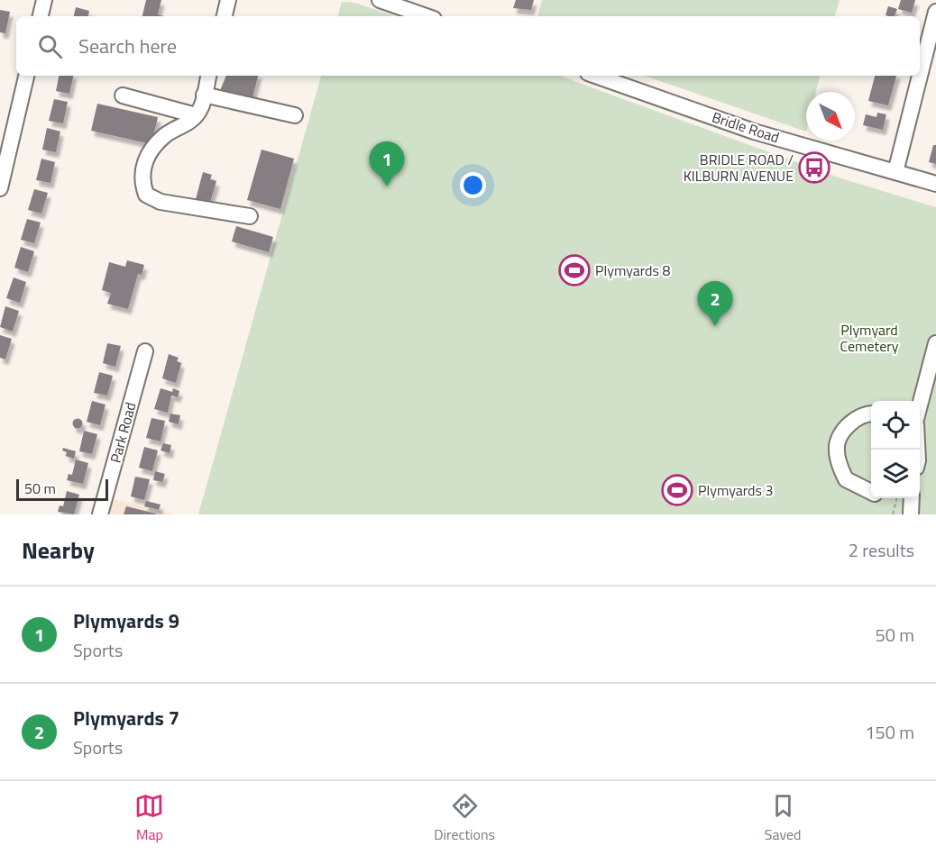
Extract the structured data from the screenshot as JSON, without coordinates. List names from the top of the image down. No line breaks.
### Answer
{"streets":{"street":["Bridle Road","Park Road"]},"parks":["Plymyard Cemetery"],"places":{"bus stop":["BRIDLE ROAD / KILBURN AVENUE"],"sports":["Plymyards 8","Plymyards 3"]},"scale_bar":"50 m","north":"bottom right","page":{"search":"Search here","pins":["1","2"],"scale":"50 m","heading":["Nearby","2 results"],"list":[{"mark":"1","name":"Plymyards 9","note":"Sports","value":"50 m"},{"mark":"2","name":"Plymyards 7","note":"Sports","value":"150 m"}],"nav":["Map","Directions","Saved"]}}
